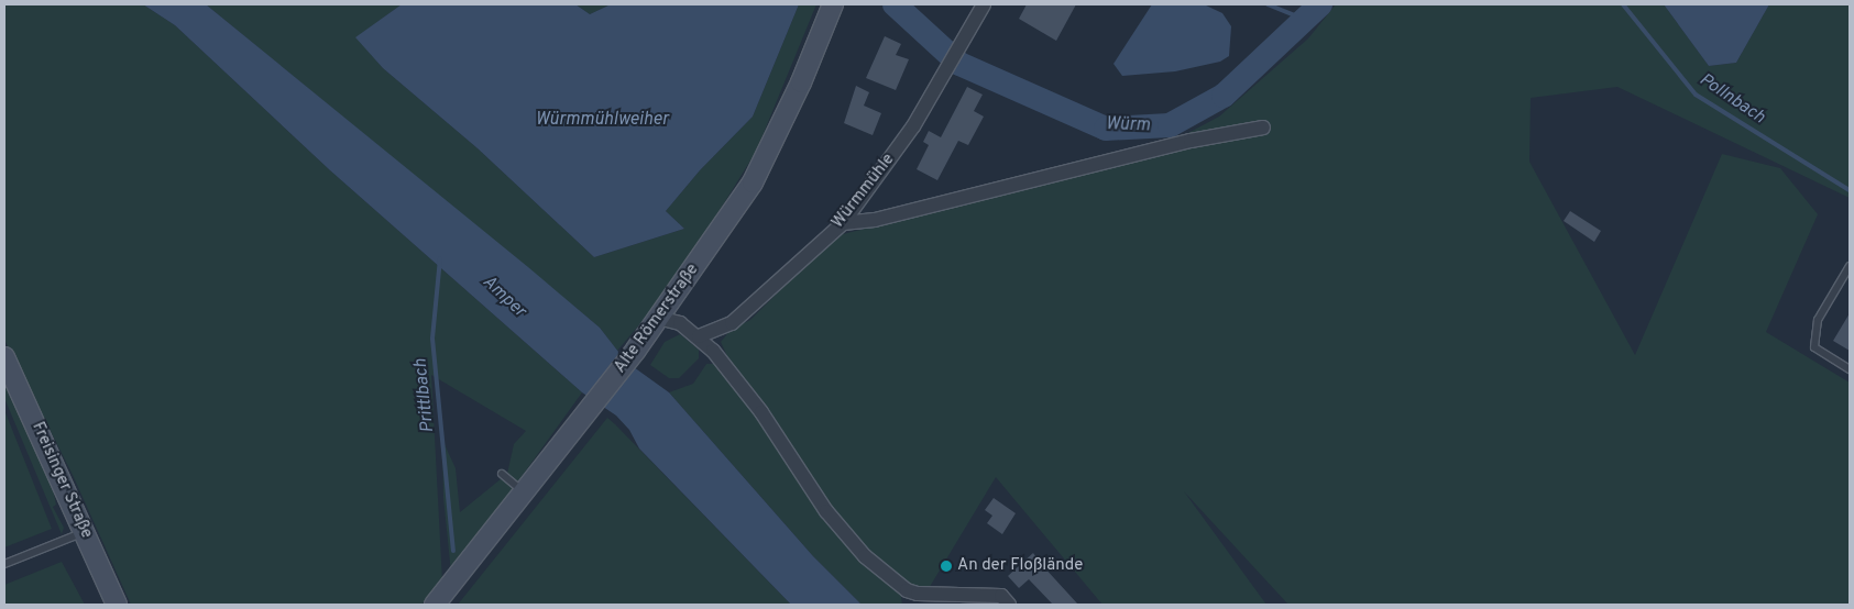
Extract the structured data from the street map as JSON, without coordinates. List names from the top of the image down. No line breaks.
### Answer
{"streets":{"main road":["Alte Römerstraße","Freisinger Straße"],"street":["Würmmühle"]},"water":["Pollnbach","Würmmühlweiher","Würm","Amper","Prittlbach"],"places":["An der Floßlände"]}
